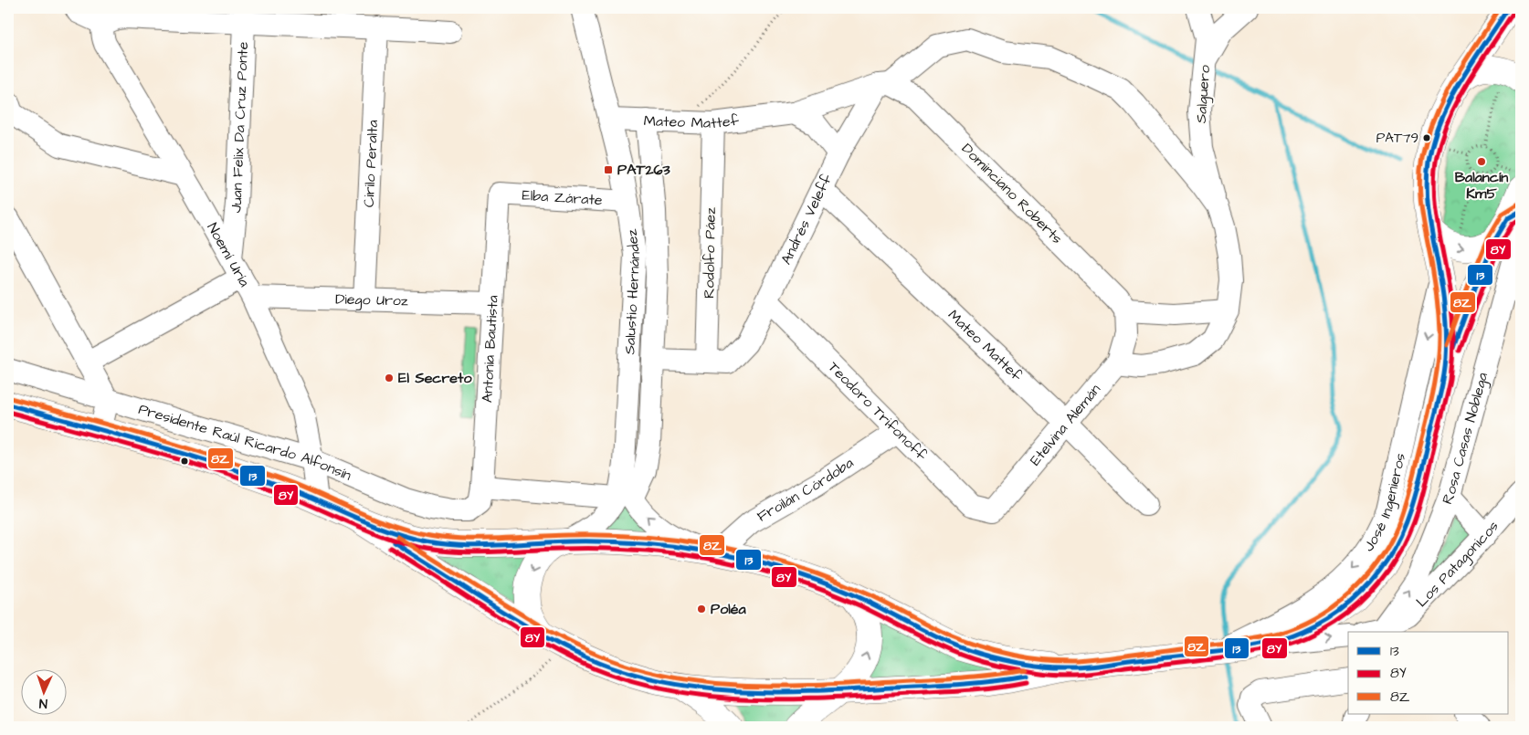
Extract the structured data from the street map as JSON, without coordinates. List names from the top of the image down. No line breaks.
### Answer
{"streets":{"street":["Salguero","Mateo Mattef","Juan Felix Da Cruz Ponte","Cirilo Peralta","Dominciano Roberts","Elba Zárate","Andrés Veleff","Rodolfo Páez","Noemí Uría","Salustio Hernández","Diego Uroz","Antonia Bautista","Teodoro Trifonoff","Etelvina Alemán","Rosa Casas Noblega","Presidente Raúl Ricardo Alfonsín","Froilán Córdoba","José Ingenieros","Los Patagonicos"]},"crossings":[["Salguero","Etelvina Alemán"],["Mateo Mattef","Dominciano Roberts"],["Mateo Mattef","Andrés Veleff"],["Mateo Mattef","Rodolfo Páez"],["Mateo Mattef","Salustio Hernández"],["Mateo Mattef","Etelvina Alemán"],["Juan Felix Da Cruz Ponte","Noemí Uría"],["Cirilo Peralta","Diego Uroz"],["Dominciano Roberts","Andrés Veleff"],["Dominciano Roberts","Etelvina Alemán"],["Elba Zárate","Salustio Hernández"],["Elba Zárate","Antonia Bautista"],["Andrés Veleff","Rodolfo Páez"],["Andrés Veleff","Teodoro Trifonoff"],["Noemí Uría","Diego Uroz"],["Noemí Uría","Presidente Raúl Ricardo Alfonsín"],["Salustio Hernández","Presidente Raúl Ricardo Alfonsín"],["Salustio Hernández","Froilán Córdoba"],["Diego Uroz","Antonia Bautista"],["Antonia Bautista","Presidente Raúl Ricardo Alfonsín"],["Teodoro Trifonoff","Etelvina Alemán"],["Teodoro Trifonoff","Froilán Córdoba"],["Rosa Casas Noblega","Los Patagonicos"]],"one_way":["Rosa Casas Noblega","José Ingenieros"],"places":{"other":["PAT79","Balancín Km5","El Secreto","Poléa"],"transit":["PAT263"]},"lines":["transit line 13","transit line 8Z","transit line 8Y"],"legend":["13","8Y","8Z"],"north":"bottom"}
